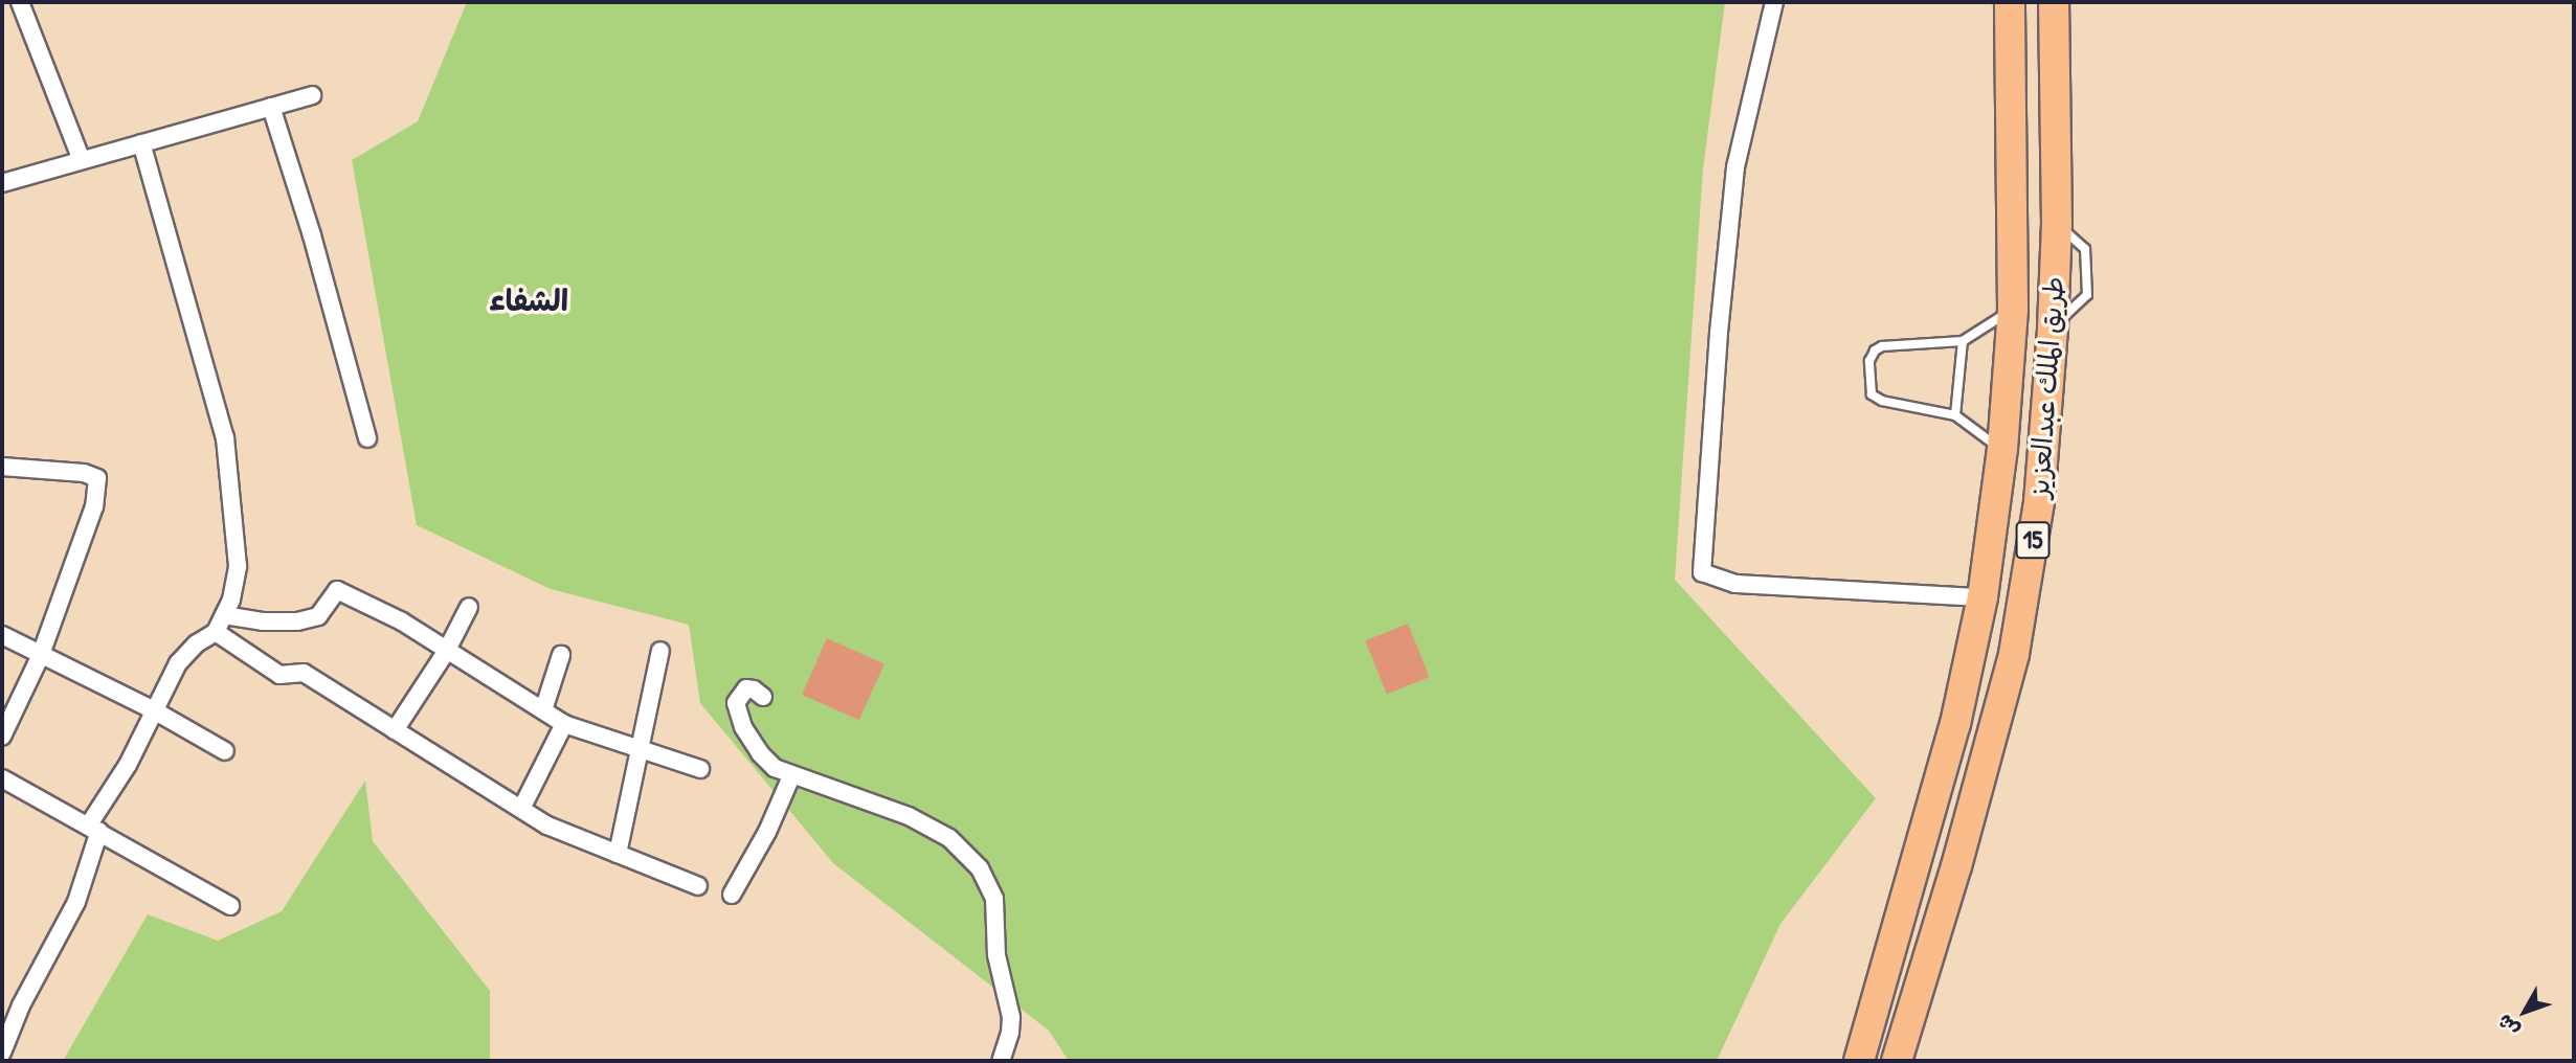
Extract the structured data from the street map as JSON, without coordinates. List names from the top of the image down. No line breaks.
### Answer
{"streets":{"highway":["طريق الملك عبدالعزيز","15"]},"districts":["الشفاء"],"north":"bottom left"}
